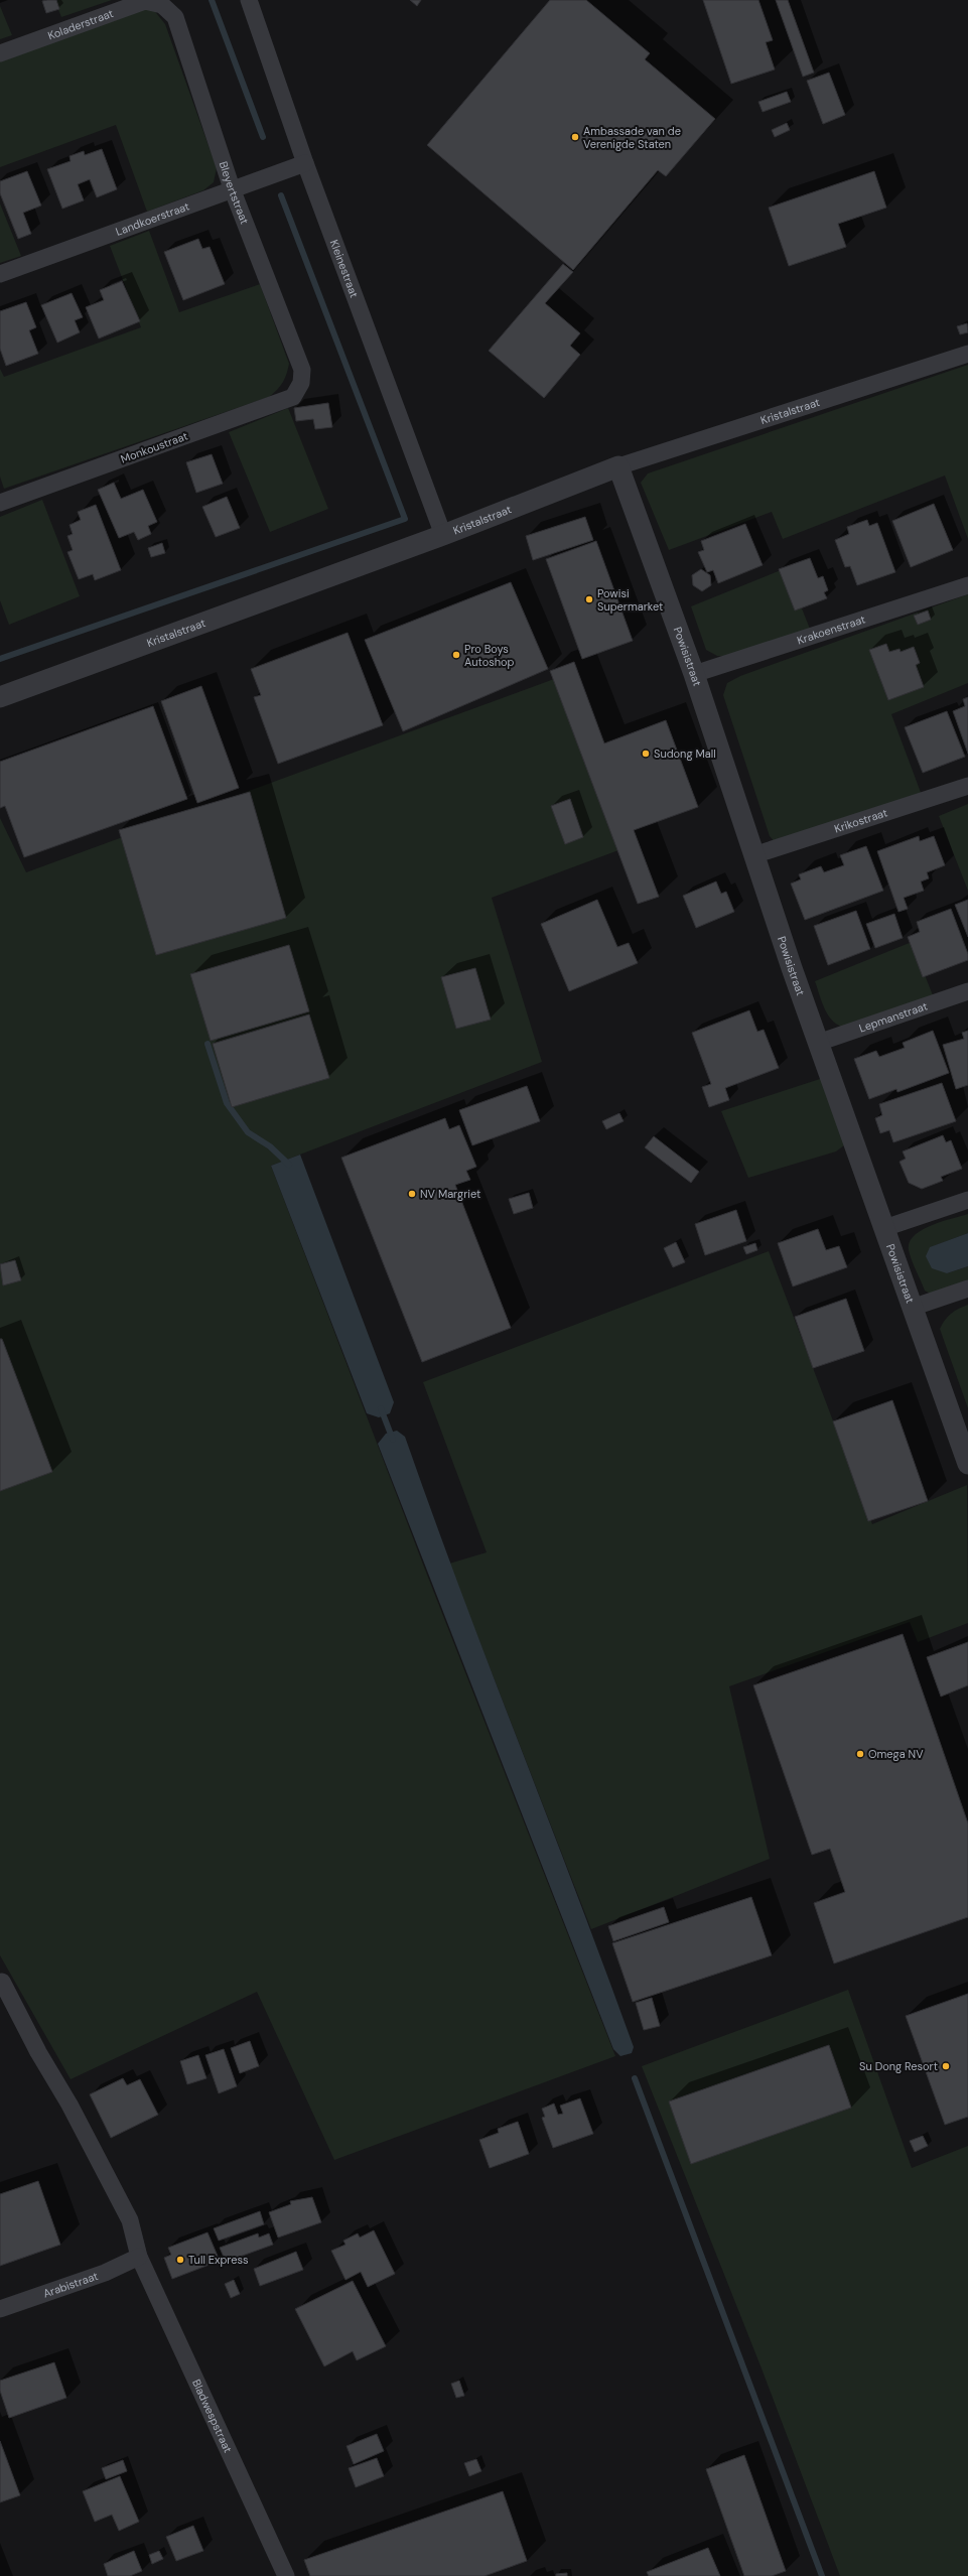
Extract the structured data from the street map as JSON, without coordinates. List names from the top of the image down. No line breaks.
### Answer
{"streets":{"street":["Koladerstraat","Bleyertstraat","Landkoerstraat","Kleinestraat","Kristalstraat","Monkoustraat","Krakoenstraat","Powisistraat","Krikostraat","Lepmanstraat","Arabistraat","Bladwespstraat"]},"crossings":[["Koladerstraat","Bleyertstraat"],["Bleyertstraat","Landkoerstraat"],["Bleyertstraat","Monkoustraat"],["Landkoerstraat","Kleinestraat"],["Kleinestraat","Kristalstraat"],["Kristalstraat","Powisistraat"],["Krakoenstraat","Powisistraat"],["Powisistraat","Krikostraat"],["Powisistraat","Lepmanstraat"],["Arabistraat","Bladwespstraat"]],"places":["Ambassade van de Verenigde Staten","Powisi Supermarket","Pro Boys Autoshop","Sudong Mall","NV Margriet","Omega NV","Su Dong Resort","Tull Express"]}
